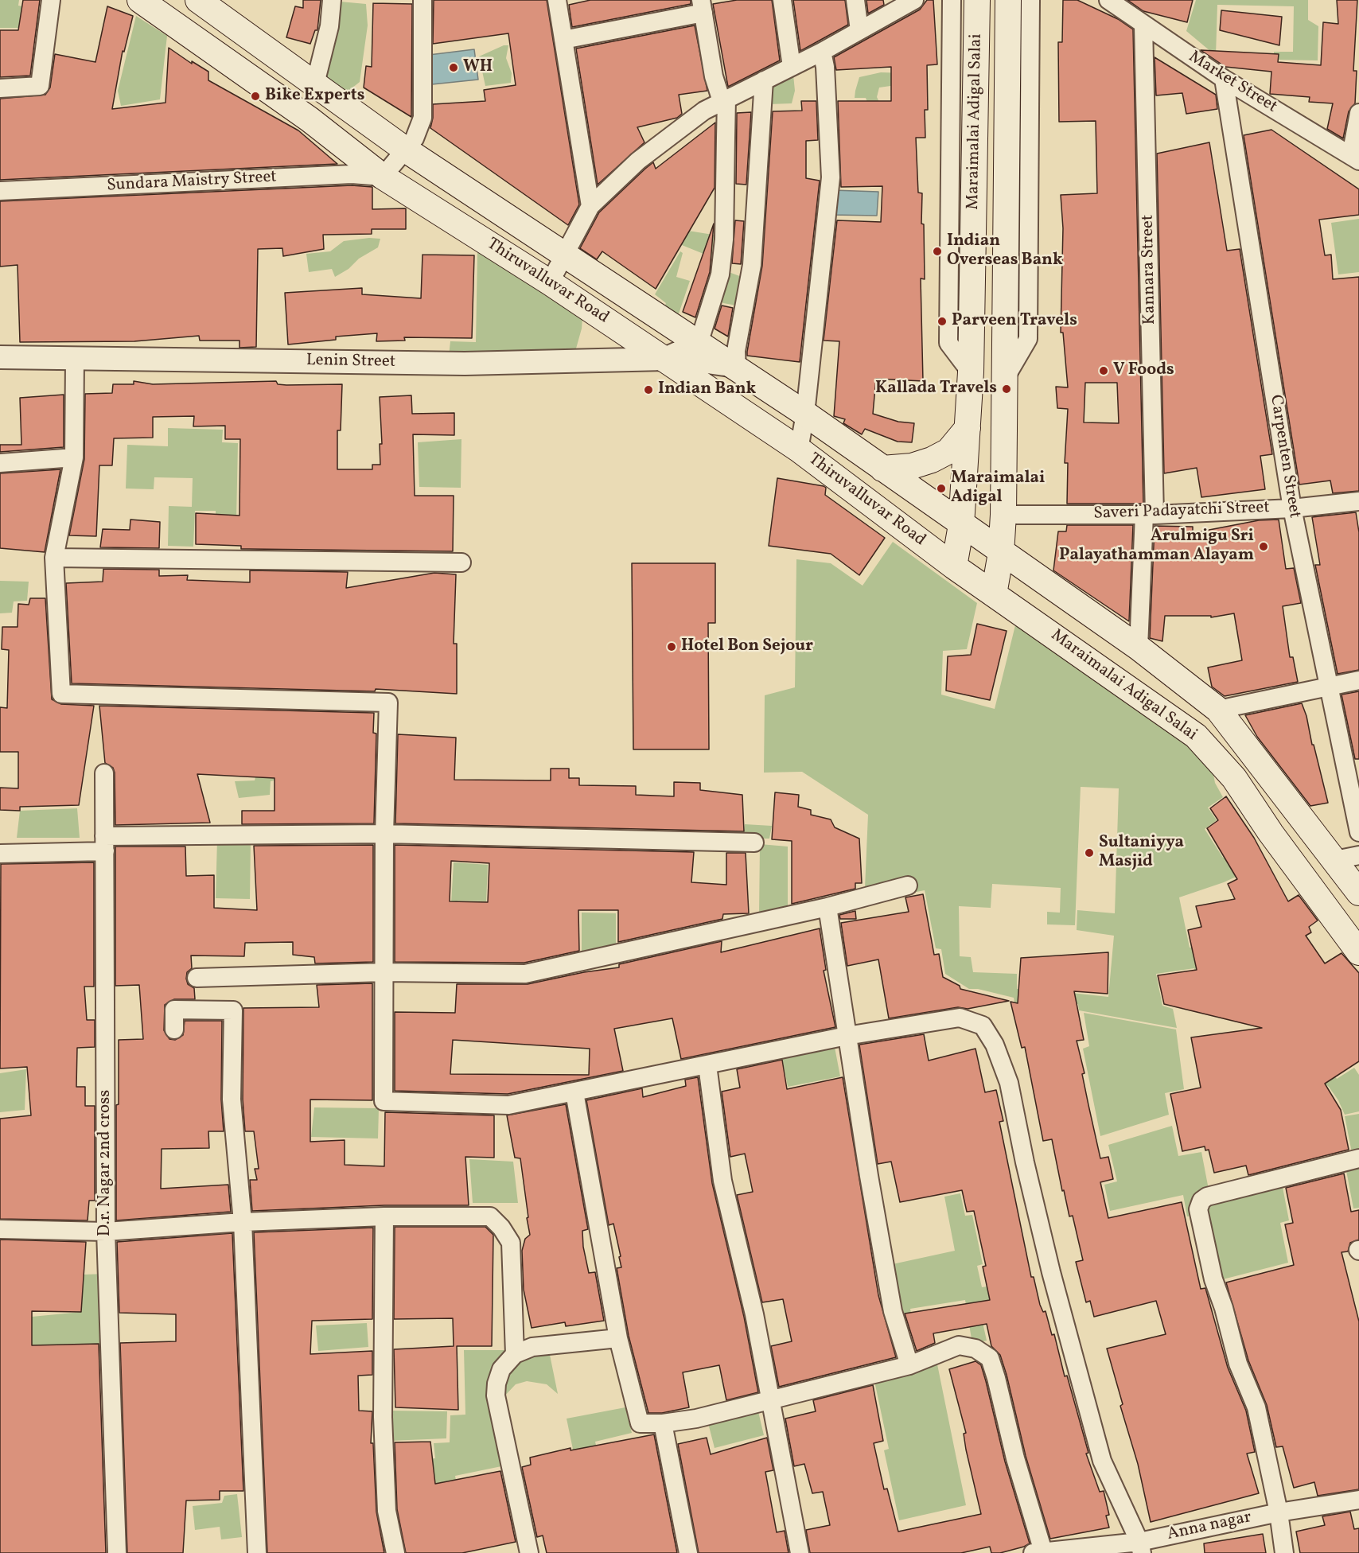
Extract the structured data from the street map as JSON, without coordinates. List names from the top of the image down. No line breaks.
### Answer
{"streets":{"main road":["Maraimalai Adigal Salai","Thiruvalluvar Road"],"street":["Market Street","Sundara Maistry Street","Kannara Street","Lenin Street","Carpenten Street","Saveri Padayatchi Street","D.r. Nagar 2nd cross","Anna nagar"]},"crossings":[["Market Street","Kannara Street"],["Market Street","Carpenten Street"],["Maraimalai Adigal Salai","Thiruvalluvar Road"],["Maraimalai Adigal Salai","Saveri Padayatchi Street"],["Sundara Maistry Street","Thiruvalluvar Road"],["Kannara Street","Saveri Padayatchi Street"],["Thiruvalluvar Road","Lenin Street"],["Carpenten Street","Saveri Padayatchi Street"]],"places":["WH","Bike Experts","Indian Overseas Bank","Parveen Travels","V Foods","Kallada Travels","Indian Bank","Maraimalai Adigal","Arulmigu Sri Palayathamman Alayam","Hotel Bon Sejour","Sultaniyya Masjid"]}
